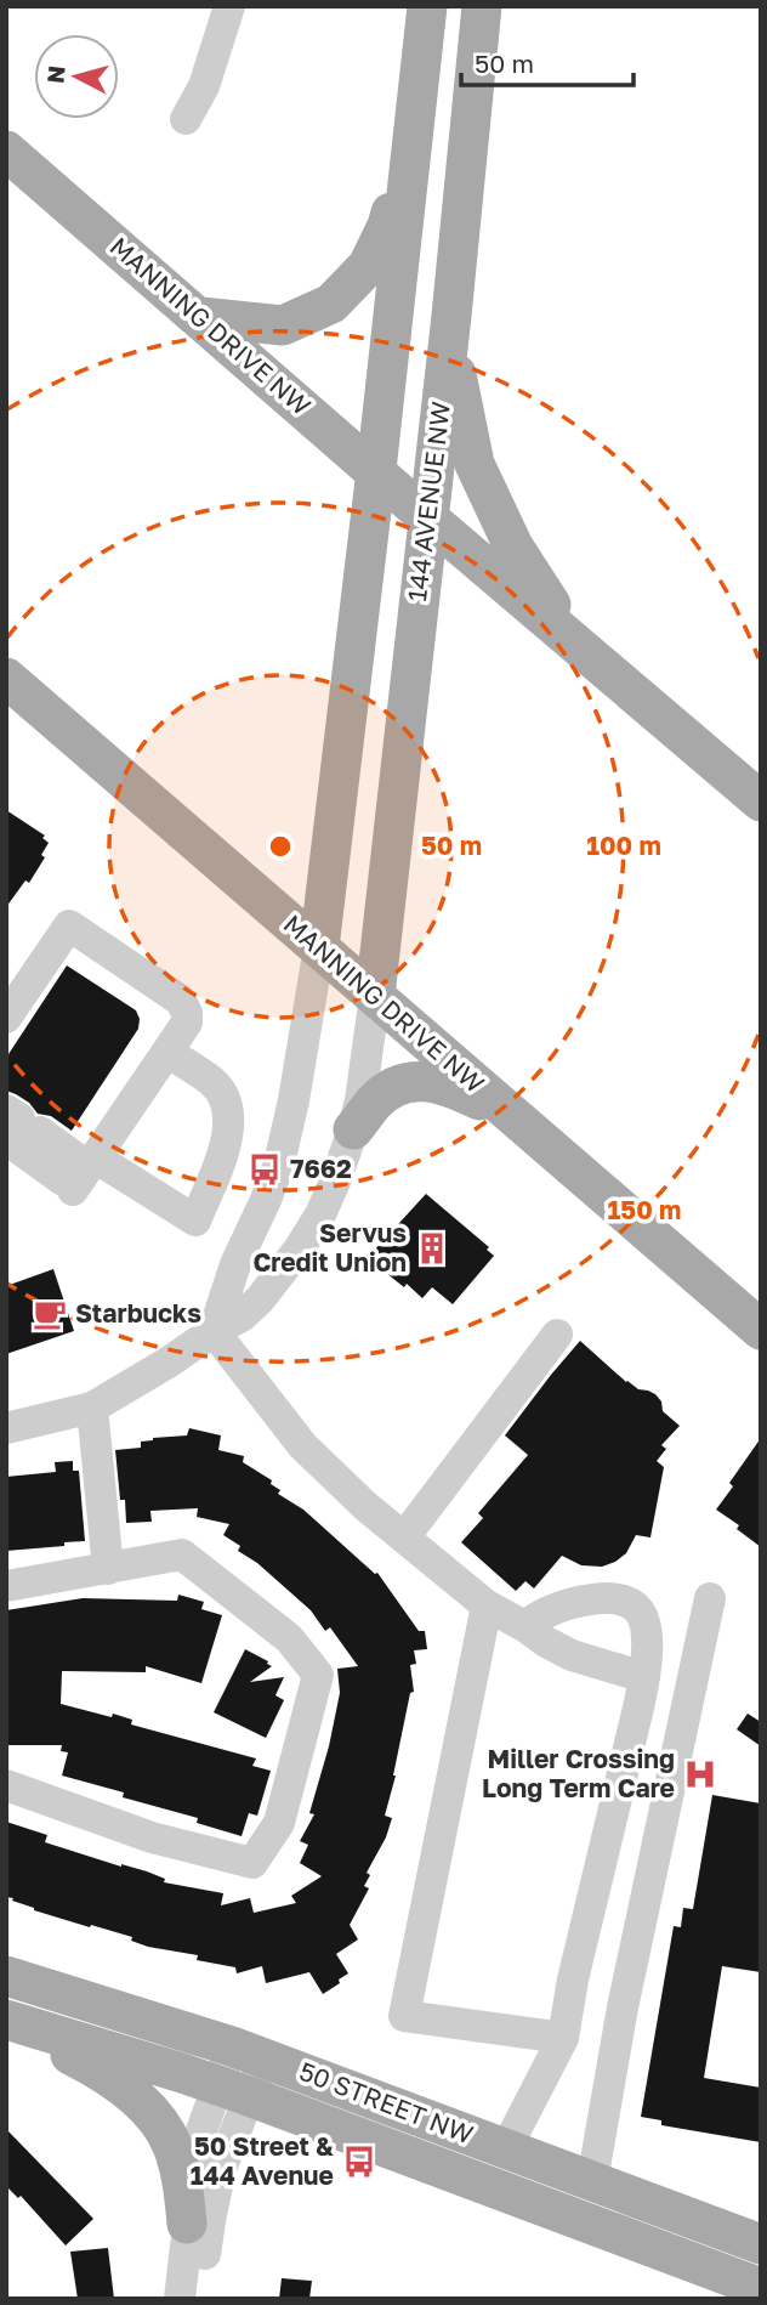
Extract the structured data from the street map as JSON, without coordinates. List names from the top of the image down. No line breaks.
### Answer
{"streets":{"main road":["MANNING DRIVE NW","144 AVENUE NW","50 STREET NW"]},"crossings":[["MANNING DRIVE NW","144 AVENUE NW"]],"places":{"bus stop":["7662","50 Street & 144 Avenue"],"building":["Servus Credit Union"],"cafe":["Starbucks"],"hospital":["Miller Crossing Long Term Care"]},"scale_bar":"50 m","north":"left","rings":["50 m","100 m","150 m"]}
